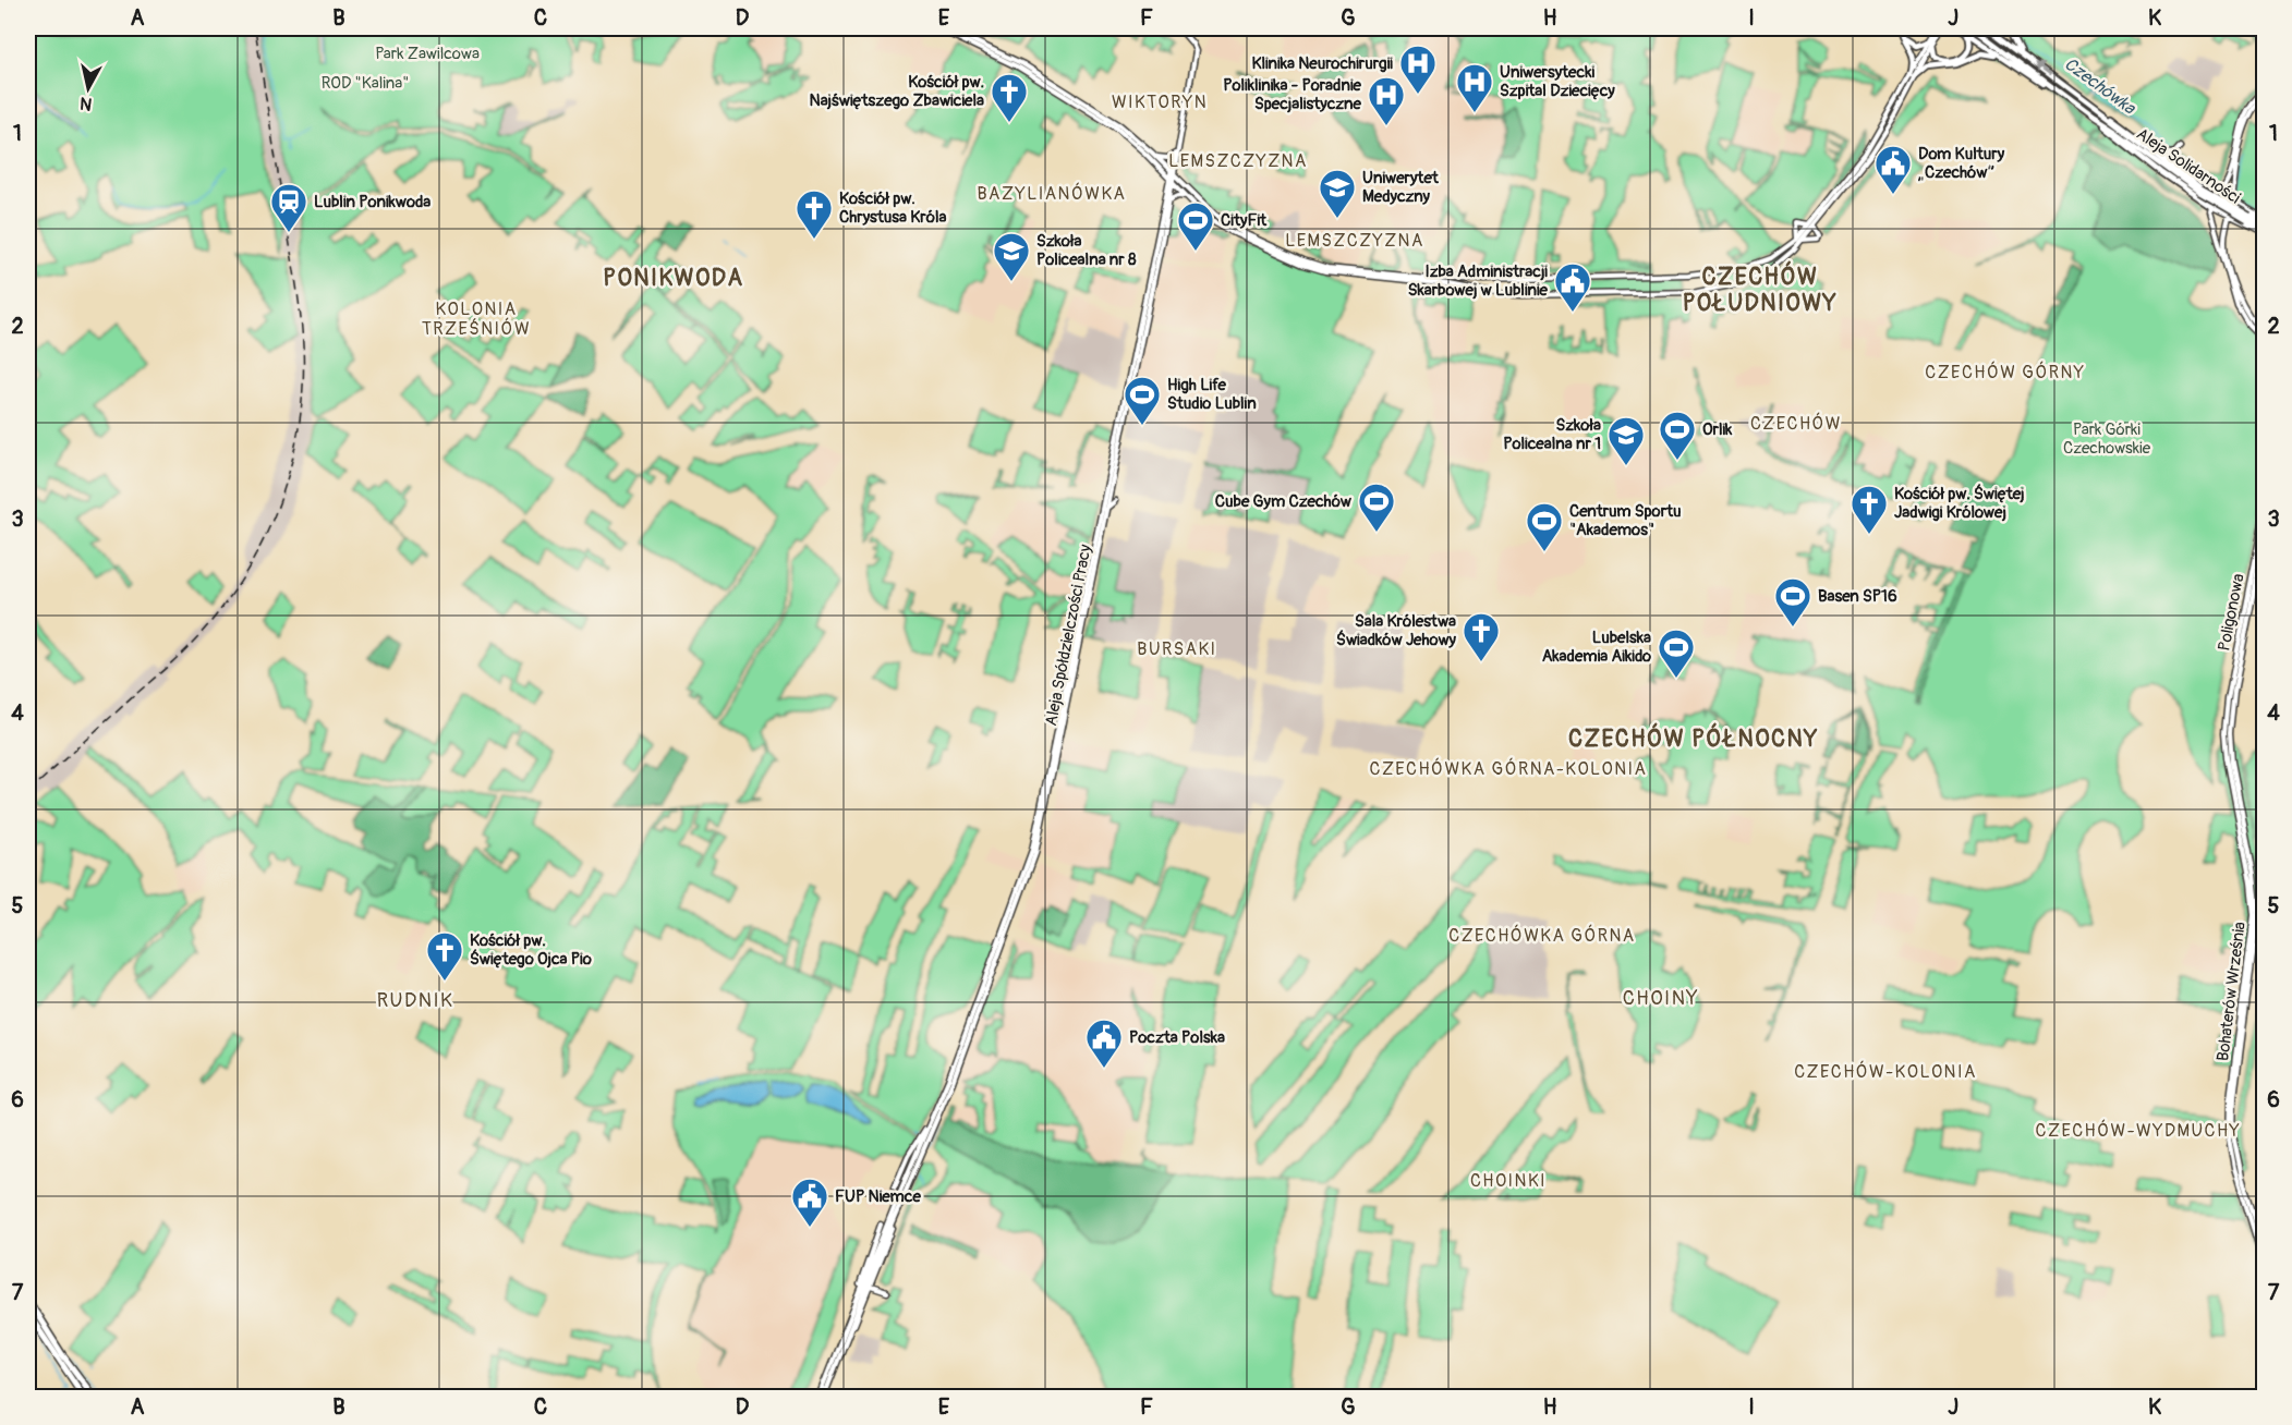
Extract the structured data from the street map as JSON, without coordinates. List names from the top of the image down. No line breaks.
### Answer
{"streets":{"main road":["Aleja Solidarności","Poligonowa","Aleja Spółdzielczości Pracy","Bohaterów Września"]},"crossings":[["Poligonowa","Bohaterów Września"]],"districts":["WIKTORYN","LEMSZCZYZNA","BAZYLIANÓWKA","LEMSZCZYZNA","CZECHÓW POŁUDNIOWY","PONIKWODA","KOLONIA TRZEŚNIÓW","CZECHÓW GÓRNY","CZECHÓW","BURSAKI","CZECHÓW PÓŁNOCNY","CZECHÓWKA GÓRNA-KOLONIA","CZECHÓWKA GÓRNA","CHOINY","RUDNIK","CZECHÓW-KOLONIA","CZECHÓW-WYDMUCHY","CHOINKI"],"water":["Czechówka"],"parks":["Park Zawilcowa","ROD \"Kalina\"","Park Górki Czechowskie"],"places":{"hospital":["Klinika Neurochirurgii","Uniwersytecki Szpital Dziecięcy","Poliklinika - Poradnie Specjalistyczne"],"church":["Kościół pw. Najświętszego Zbawiciela","Kościół pw. Chrystusa Króla","Kościół pw. Świętej Jadwigi Królowej","Sala Królestwa Świadków Jehowy","Kościół pw. Świętego Ojca Pio"],"public building":["Dom Kultury „Czechów”","Izba Administracji Skarbowej w Lublinie","Poczta Polska","FUP Niemce"],"school or university":["Uniwerytet Medyczny","Szkoła Policealna nr 8","Szkoła Policealna nr 1"],"station":["Lublin Ponikwoda"],"sports":["CityFit","High Life Studio Lublin","Orlik","Cube Gym Czechów","Centrum Sportu \"Akademos\"","Basen SP16","Lubelska Akademia Aikido"]},"north":"bottom","grid":{"columns":["A","B","C","D","E","F","G","H","I","J","K"],"rows":["1","2","3","4","5","6","7"]}}
